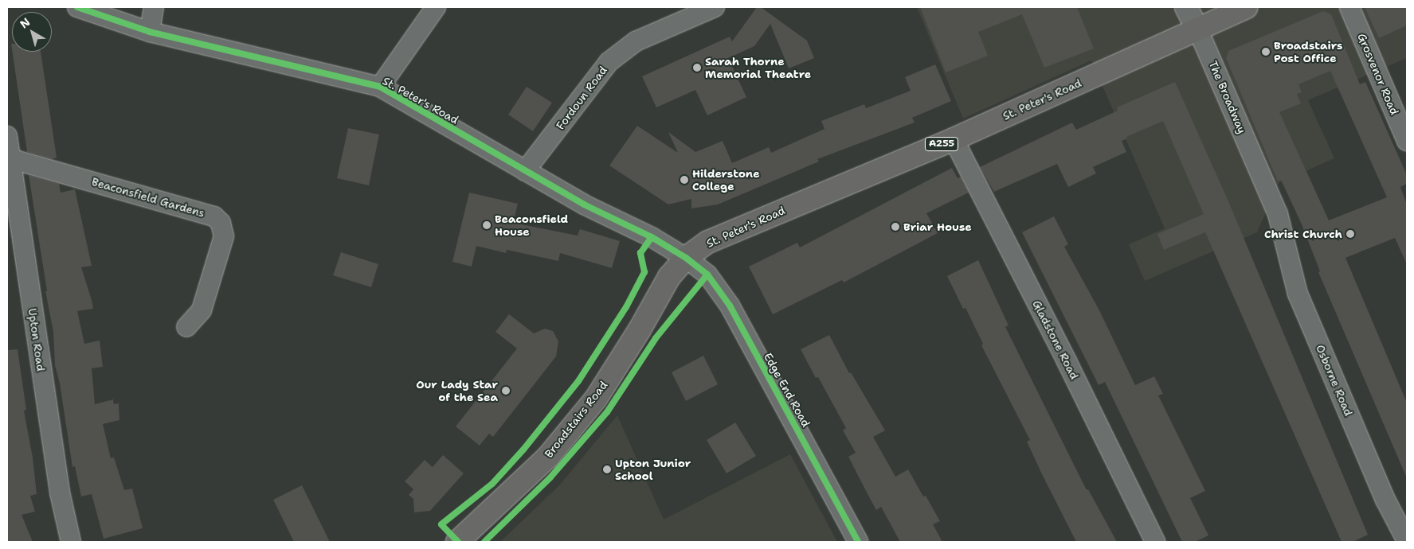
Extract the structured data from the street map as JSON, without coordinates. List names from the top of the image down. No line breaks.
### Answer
{"streets":{"main road":["St. Peter's Road","A255","Broadstairs Road"],"street":["Grosvenor Road","The Broadway","Fordoun Road","Beaconsfield Gardens","Upton Road","Gladstone Road","Osborne Road","Edge End Road"]},"crossings":[["The Broadway","St. Peter's Road"],["The Broadway","A255"],["The Broadway","Osborne Road"],["Fordoun Road","St. Peter's Road"],["St. Peter's Road","A255"],["St. Peter's Road","Gladstone Road"],["St. Peter's Road","Edge End Road"],["St. Peter's Road","Broadstairs Road"],["Beaconsfield Gardens","Upton Road"],["Edge End Road","Broadstairs Road"]],"places":["Broadstairs Post Office","Sarah Thorne Memorial Theatre","Hilderstone College","Beaconsfield House","Briar House","Christ Church","Our Lady Star of the Sea","Upton Junior School"],"north":"top left"}
